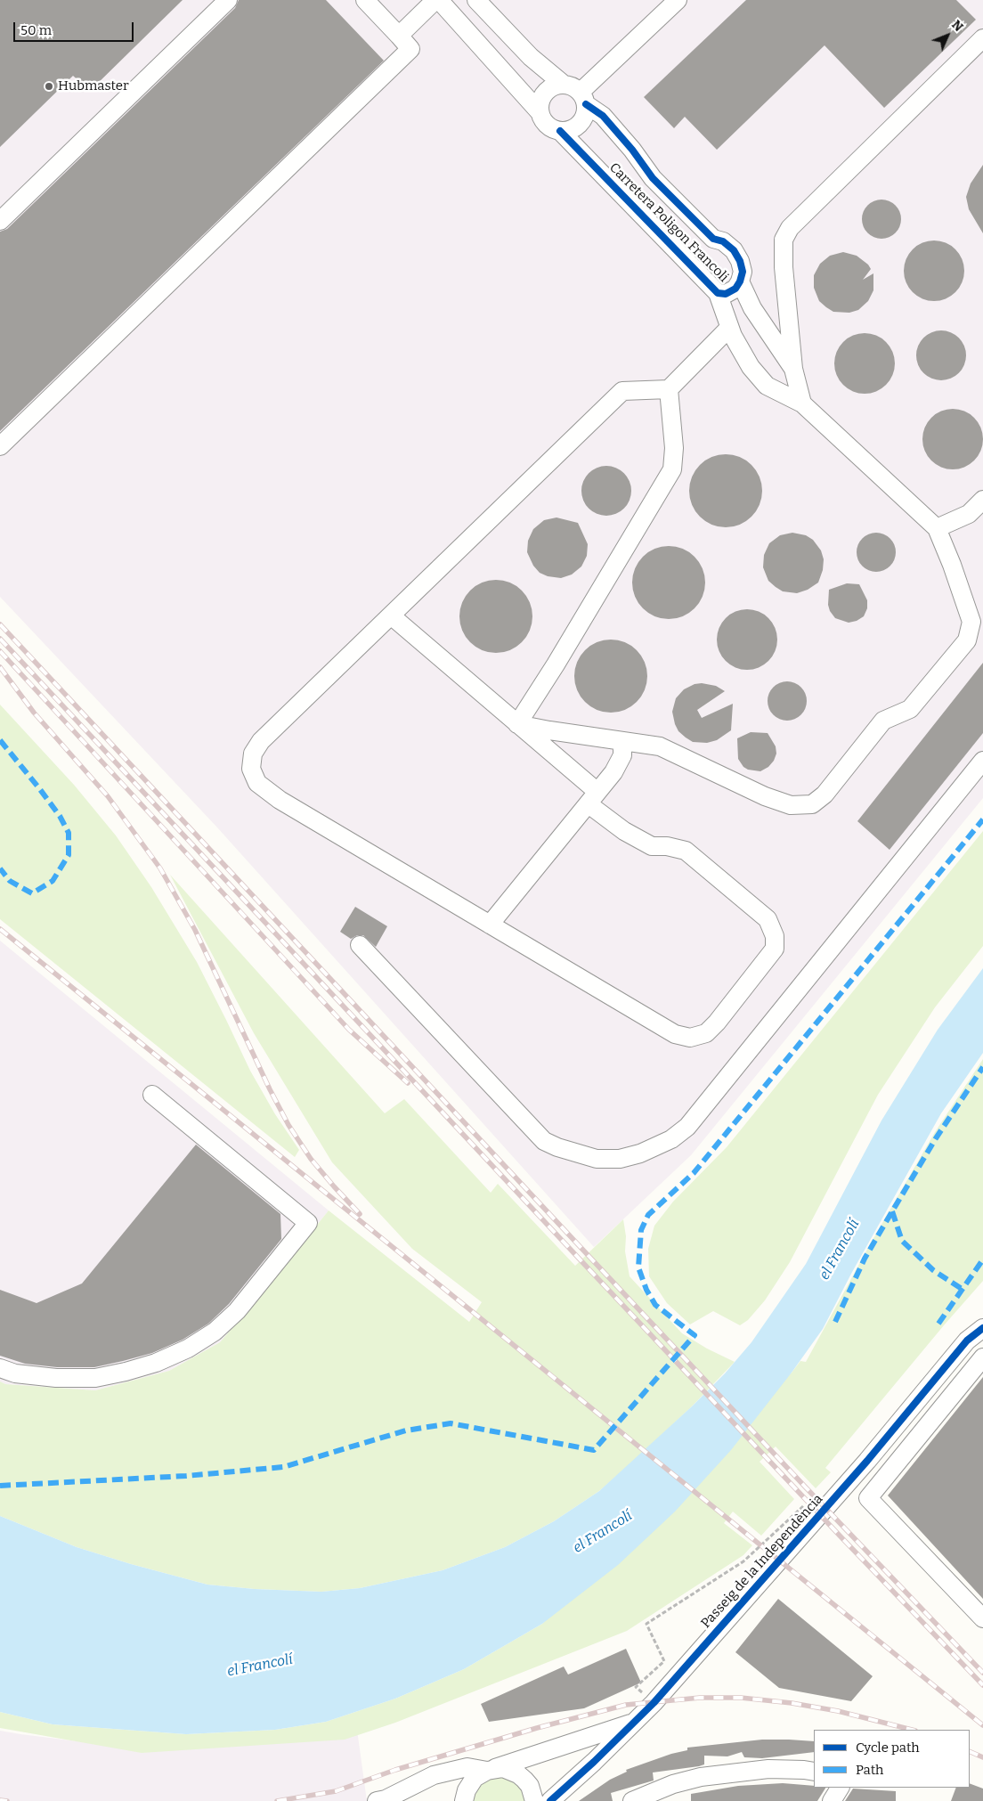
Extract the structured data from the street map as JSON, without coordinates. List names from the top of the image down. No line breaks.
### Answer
{"streets":{"street":["Carretera Poligon Francoli","Passeig de la Independència"]},"water":["el Francolí"],"places":["Hubmaster"],"legend":["Cycle path","Path"],"scale_bar":"50 m","north":"top right"}
